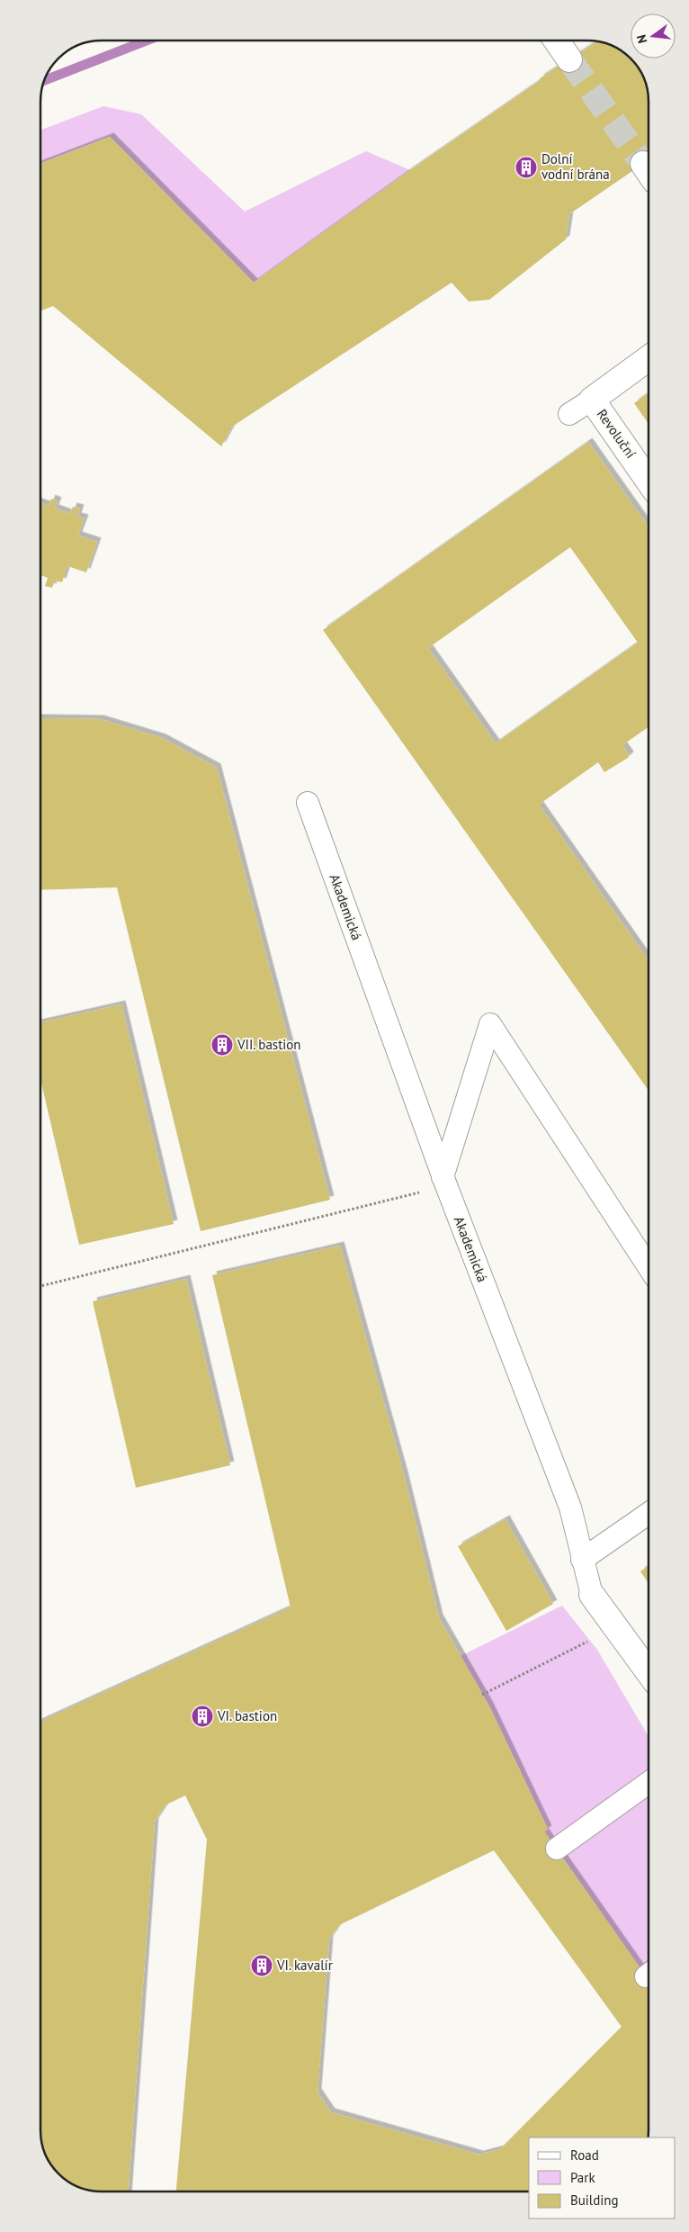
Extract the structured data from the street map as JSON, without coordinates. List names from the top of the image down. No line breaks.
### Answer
{"streets":{"street":["Revoluční","Akademická"]},"places":{"building":["Dolní vodní brána","VII. bastion","VI. bastion","VI. kavalír"]},"legend":["Road","Park","Building"],"north":"left"}
